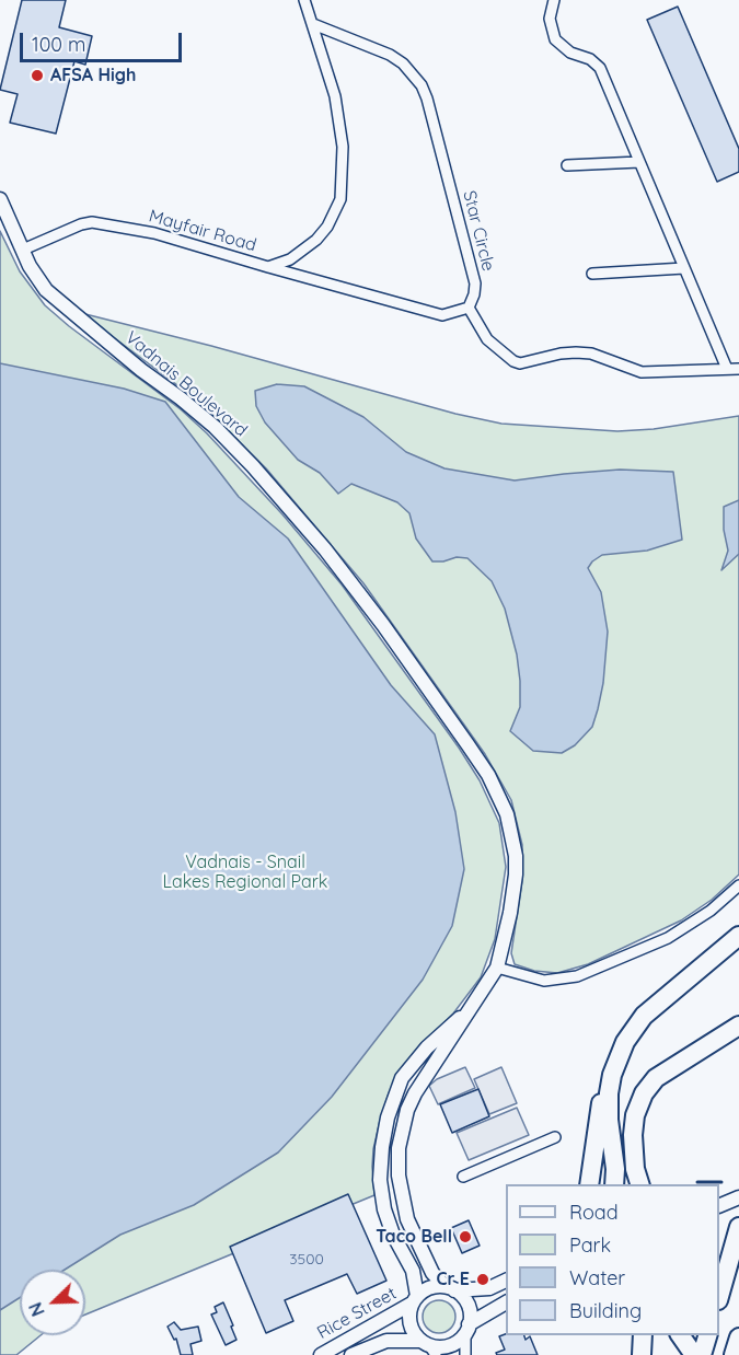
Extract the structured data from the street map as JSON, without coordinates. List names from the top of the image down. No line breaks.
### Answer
{"streets":{"street":["Mayfair Road","Star Circle","Vadnais Boulevard","Rice Street"]},"crossings":[["Mayfair Road","Star Circle"],["Mayfair Road","Vadnais Boulevard"]],"parks":["Vadnais - Snail Lakes Regional Park"],"places":["AFSA High","Taco Bell","Cr E"],"house_numbers":["3500"],"legend":["Road","Park","Water","Building"],"scale_bar":"100 m","north":"bottom left"}
